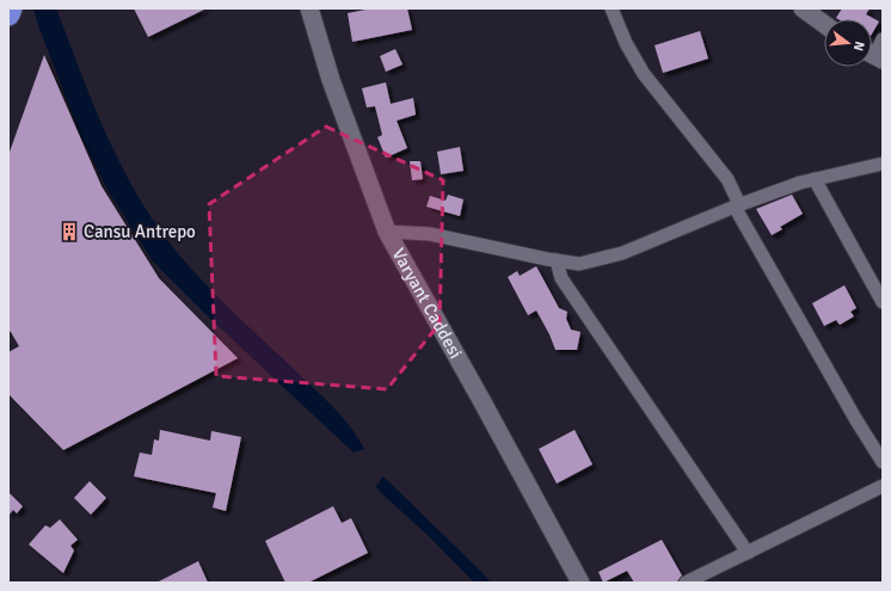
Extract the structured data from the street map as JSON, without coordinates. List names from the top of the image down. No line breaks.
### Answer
{"streets":{"street":["Varyant Caddesi"]},"places":{"building":["Cansu Antrepo"]},"north":"right"}
